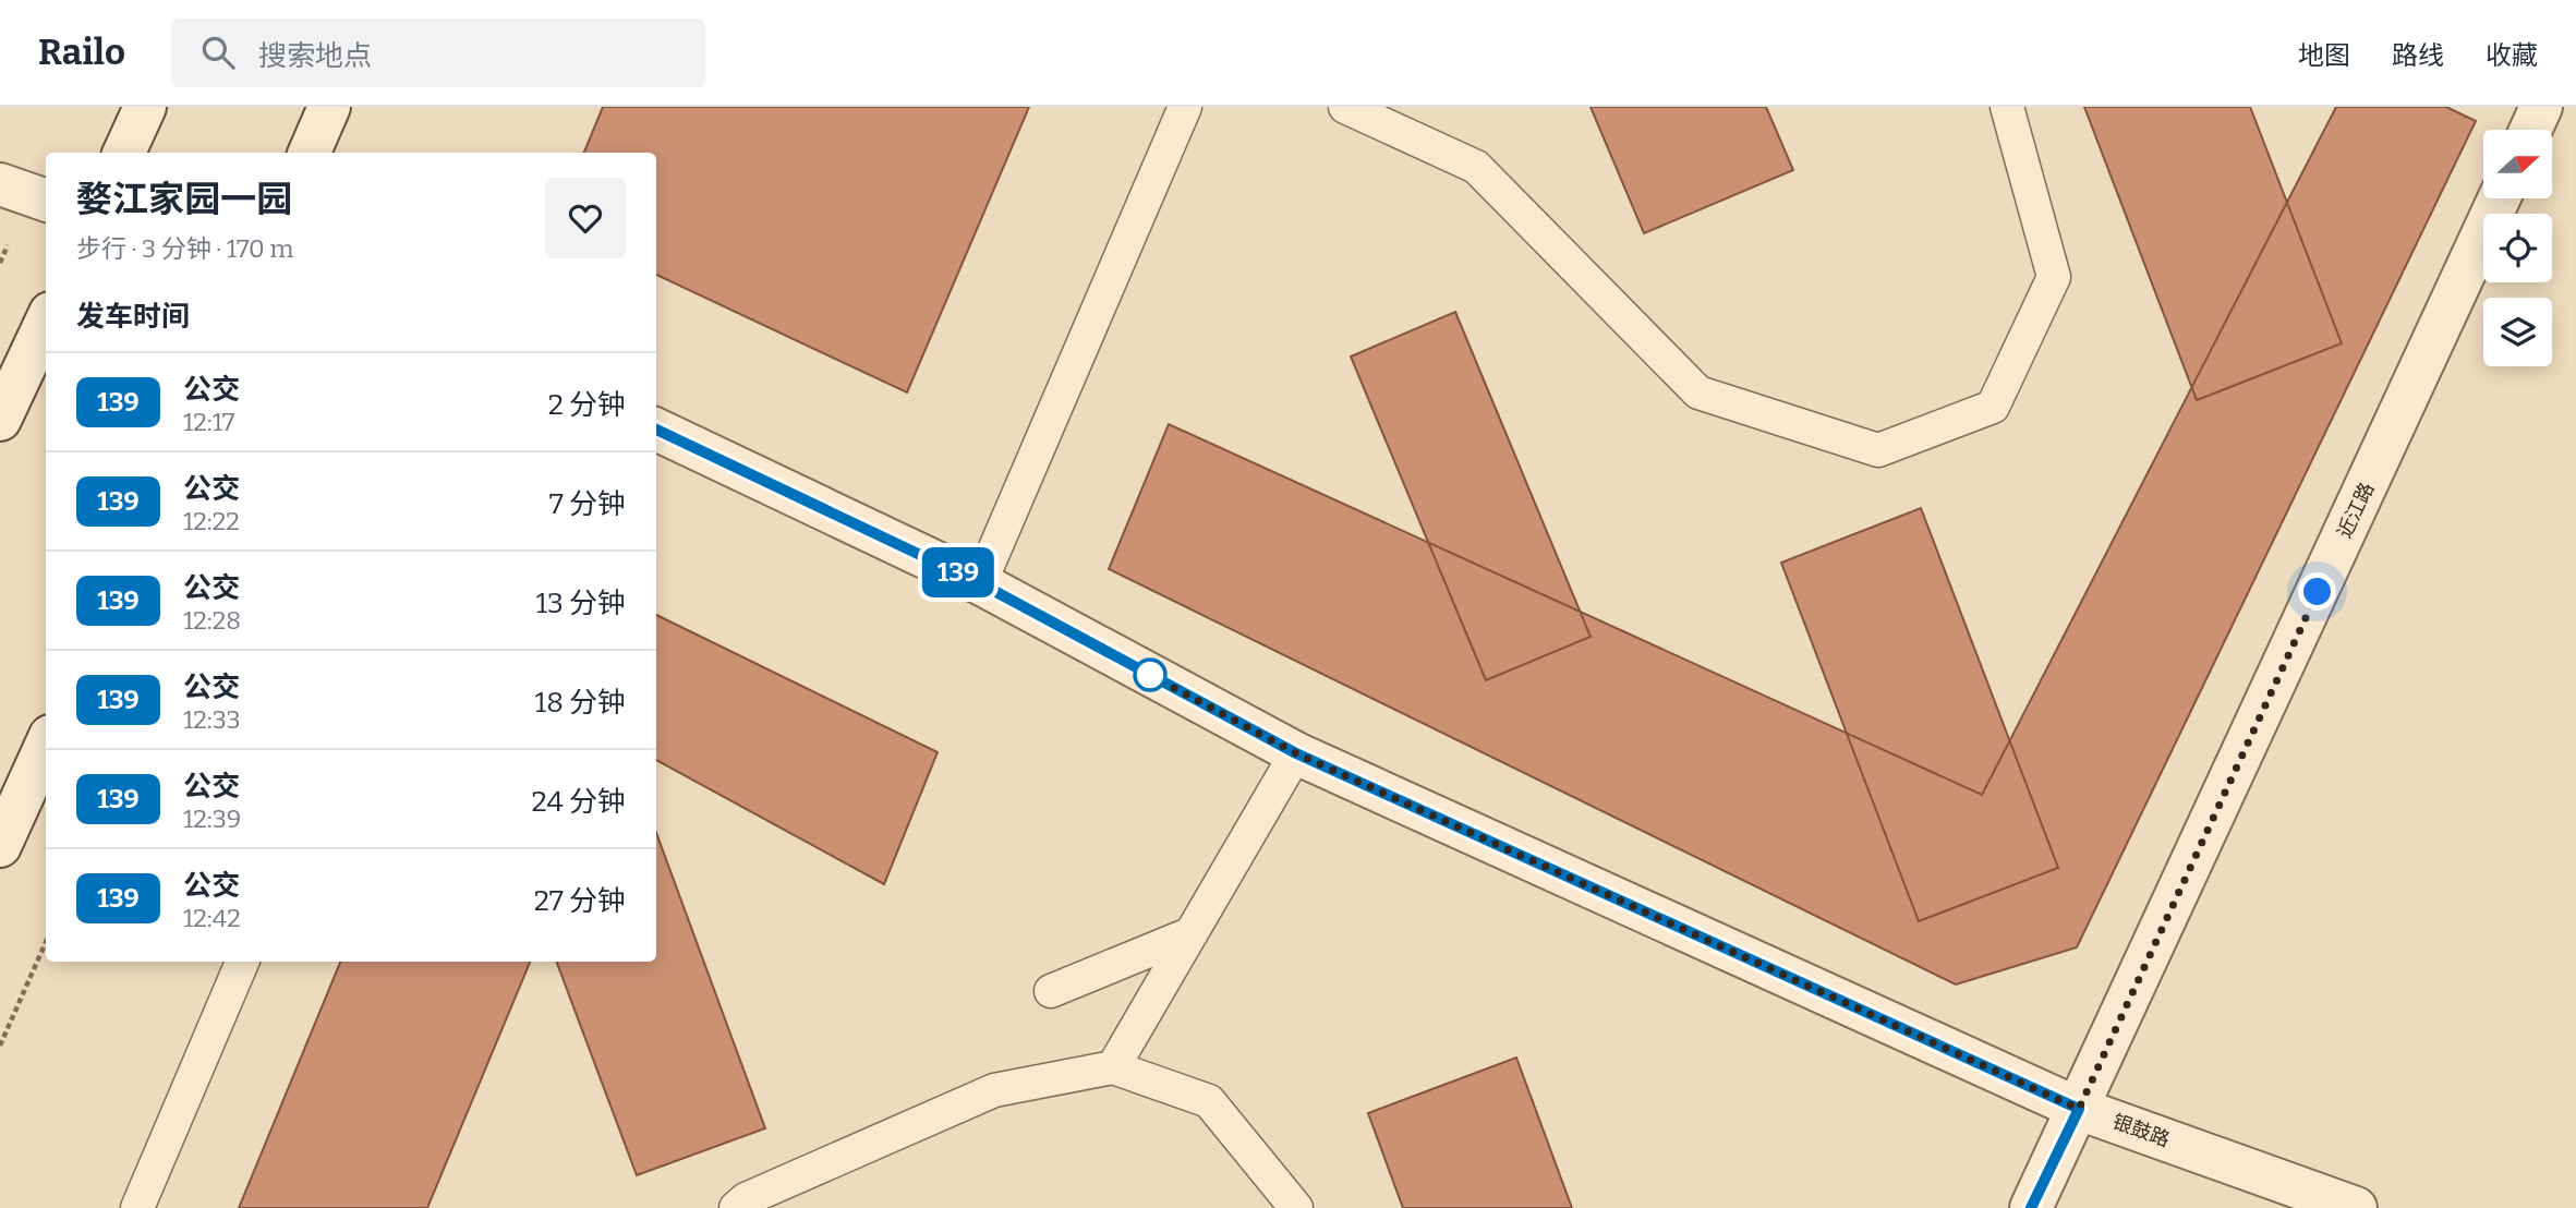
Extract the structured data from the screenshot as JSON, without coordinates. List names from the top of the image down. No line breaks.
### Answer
{"streets":{"street":["近江路","银鼓路"]},"crossings":[["近江路","银鼓路"]],"lines":["bus line 139"],"north":"right","page":{"header":"Railo","search":"搜索地点","nav":["地图","路线","收藏"],"on_map":"139","heading":[["婺江家园一园","步行 · 3 分钟 · 170 m"],"发车时间"],"list":[{"mark":"139","name":"公交","note":"12:17","value":"2 分钟"},{"mark":"139","name":"公交","note":"12:22","value":"7 分钟"},{"mark":"139","name":"公交","note":"12:28","value":"13 分钟"},{"mark":"139","name":"公交","note":"12:33","value":"18 分钟"},{"mark":"139","name":"公交","note":"12:39","value":"24 分钟"},{"mark":"139","name":"公交","note":"12:42","value":"27 分钟"}]}}
